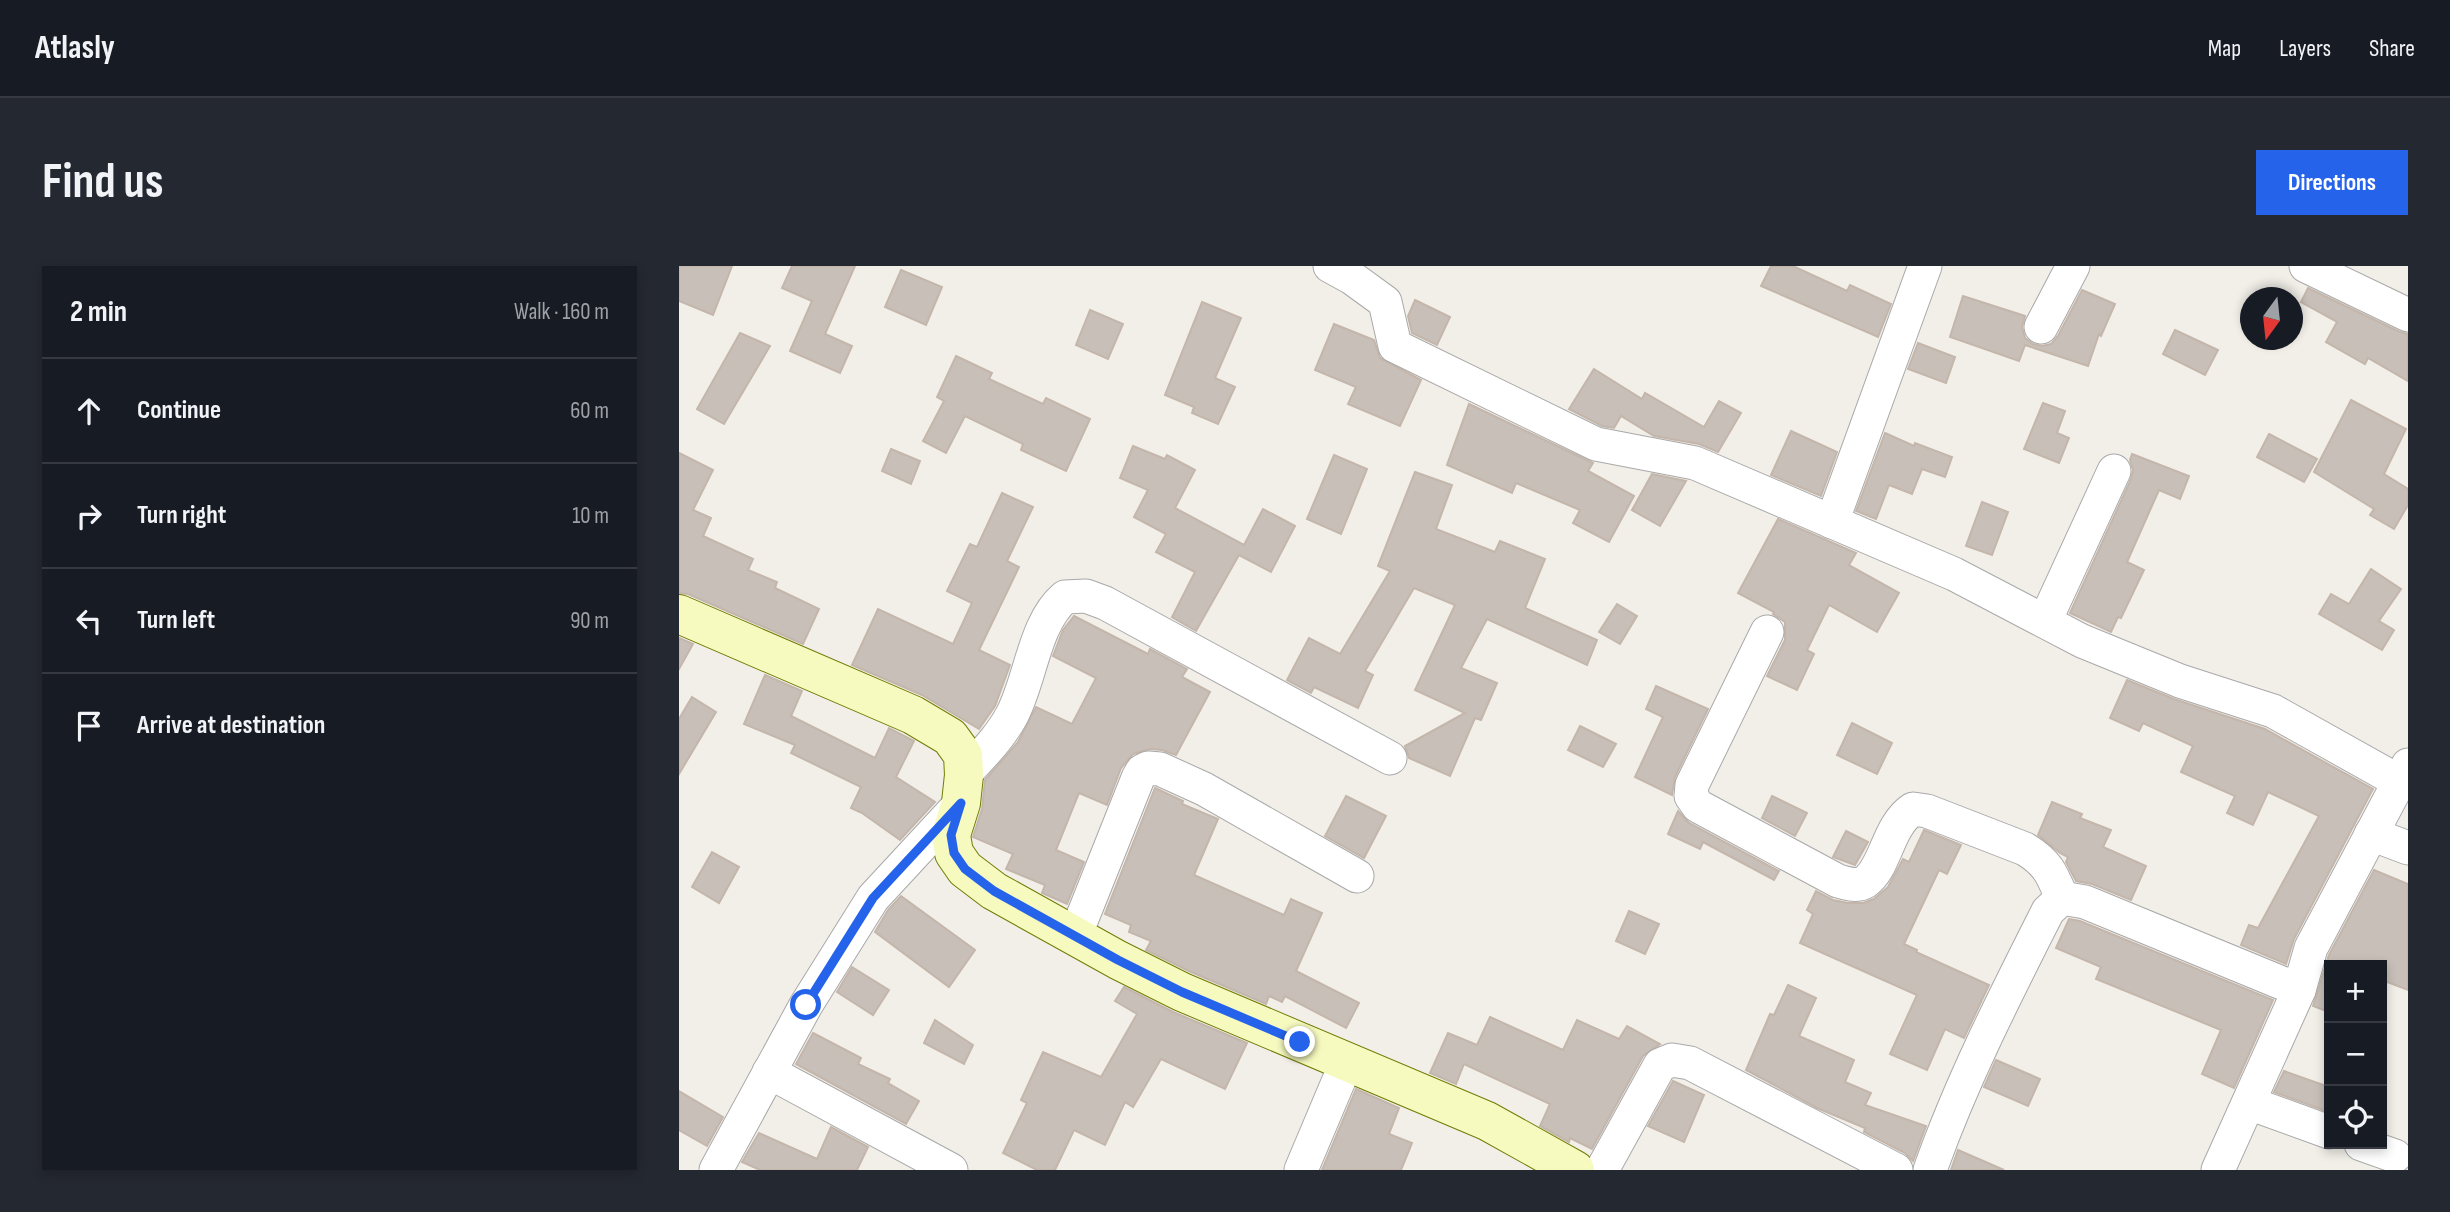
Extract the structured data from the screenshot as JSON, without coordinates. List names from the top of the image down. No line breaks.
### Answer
{"north":"bottom","page":{"header":"Atlasly","nav":["Map","Layers","Share"],"buttons":"Directions","title":"Find us","heading":["2 min","Walk · 160 m"],"list":[["Continue","60 m"],["Turn right","10 m"],["Turn left","90 m"],"Arrive at destination"],"map_buttons":["+","−"]}}
